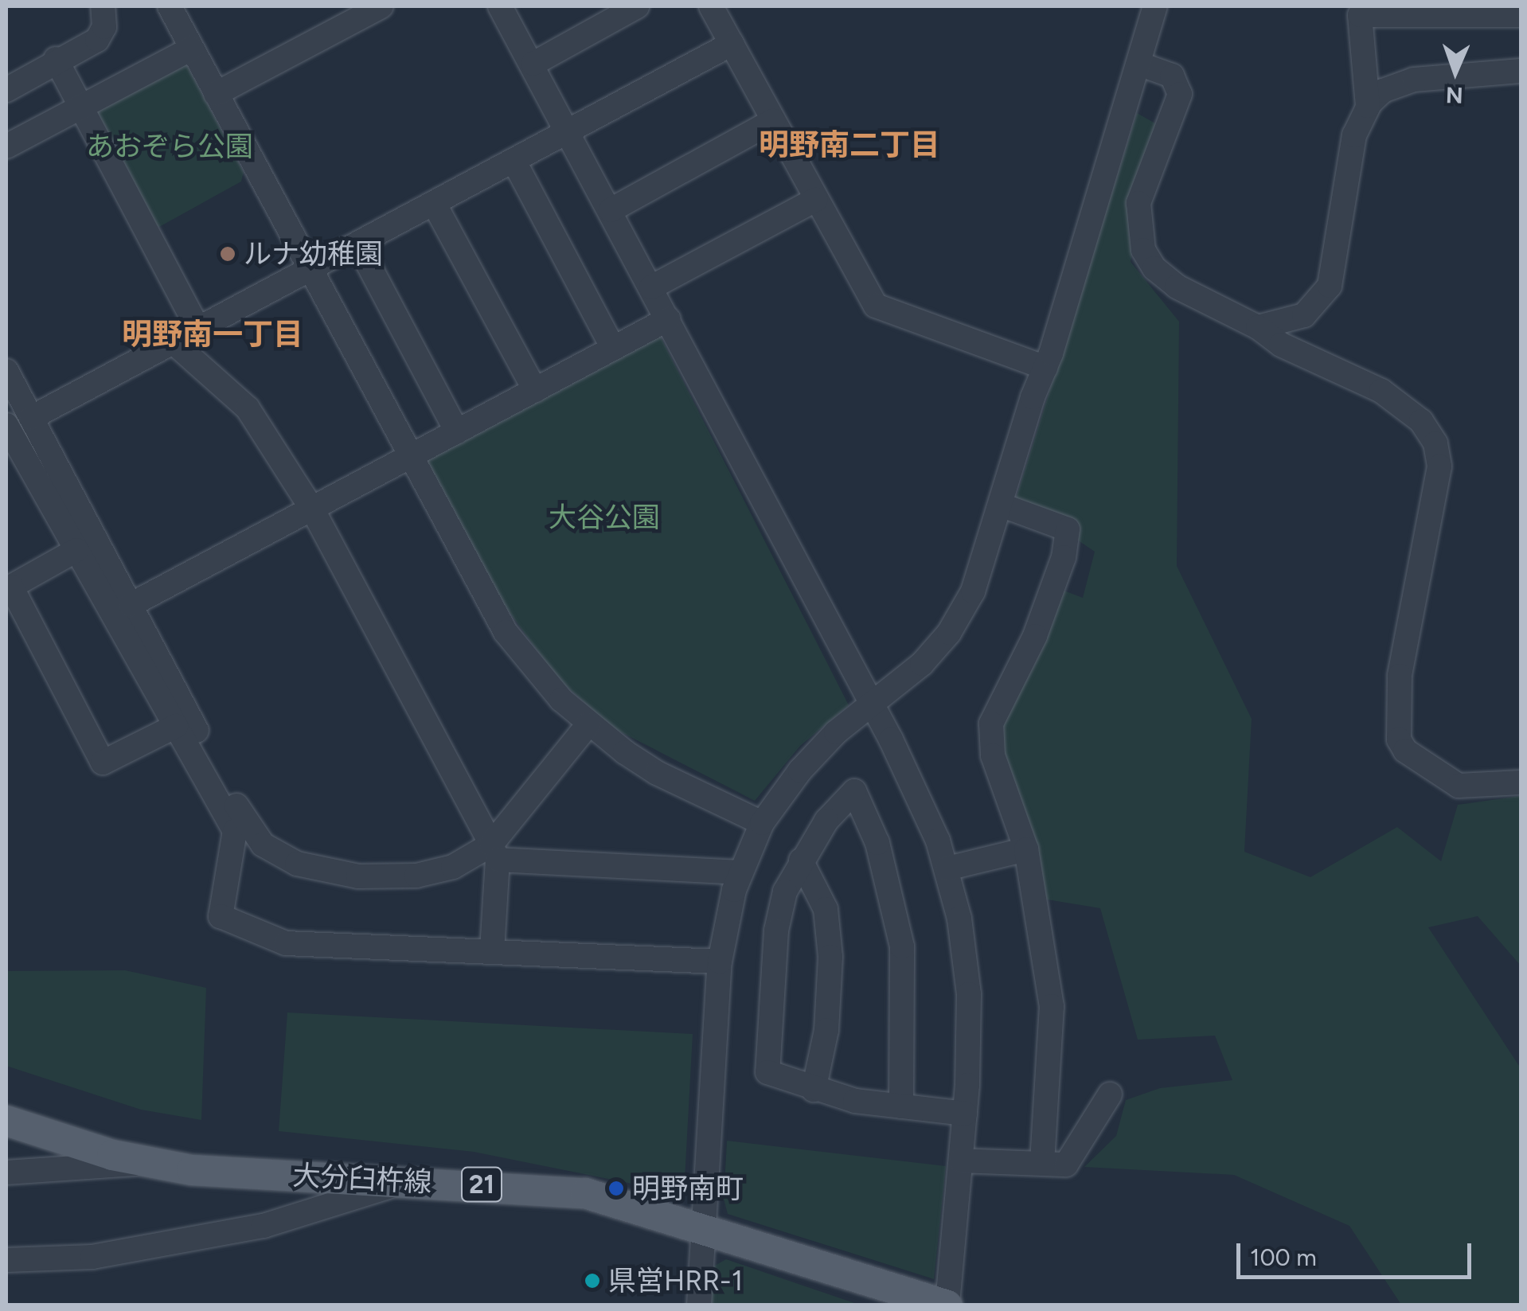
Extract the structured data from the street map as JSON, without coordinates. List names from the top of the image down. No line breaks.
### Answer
{"streets":{"main road":["大分臼杵線","21"]},"districts":["明野南二丁目","明野南一丁目"],"parks":["あおぞら公園","大谷公園"],"places":["ルナ幼稚園","明野南町","県営HRR-1"],"scale_bar":"100 m","north":"bottom"}
